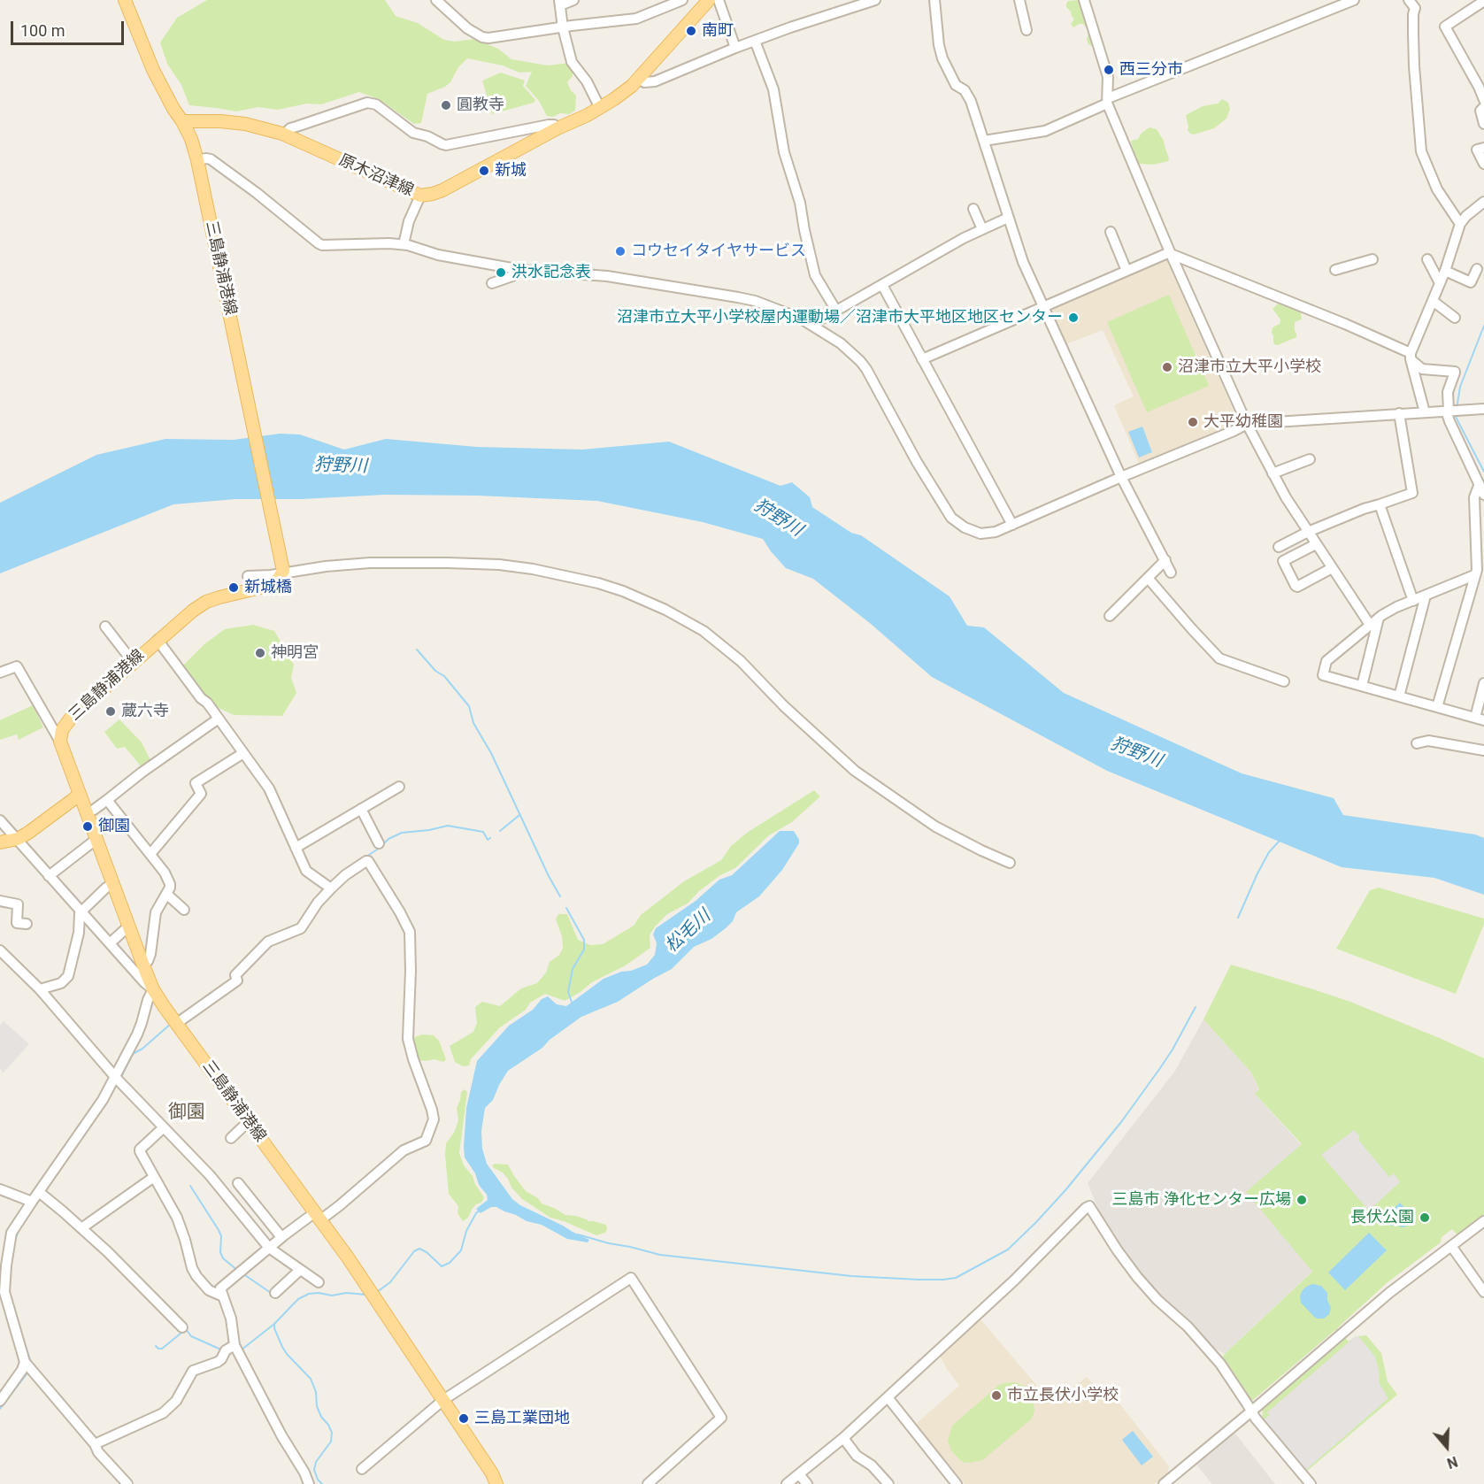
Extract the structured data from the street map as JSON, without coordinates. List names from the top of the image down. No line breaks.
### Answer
{"streets":{"main road":["原木沼津線","三島静浦港線"]},"crossings":[["原木沼津線","三島静浦港線"]],"districts":["御園"],"water":["狩野川","松毛川"],"places":["南町","西三分市","圓教寺","新城","コウセイタイヤサービス","洪水記念表","沼津市立大平小学校屋内運動場／沼津市大平地区地区センター","沼津市立大平小学校","大平幼稚園","新城橋","神明宮","蔵六寺","御園","三島市 浄化センター広場","長伏公園","市立長伏小学校","三島工業団地"],"scale_bar":"100 m","north":"bottom"}
